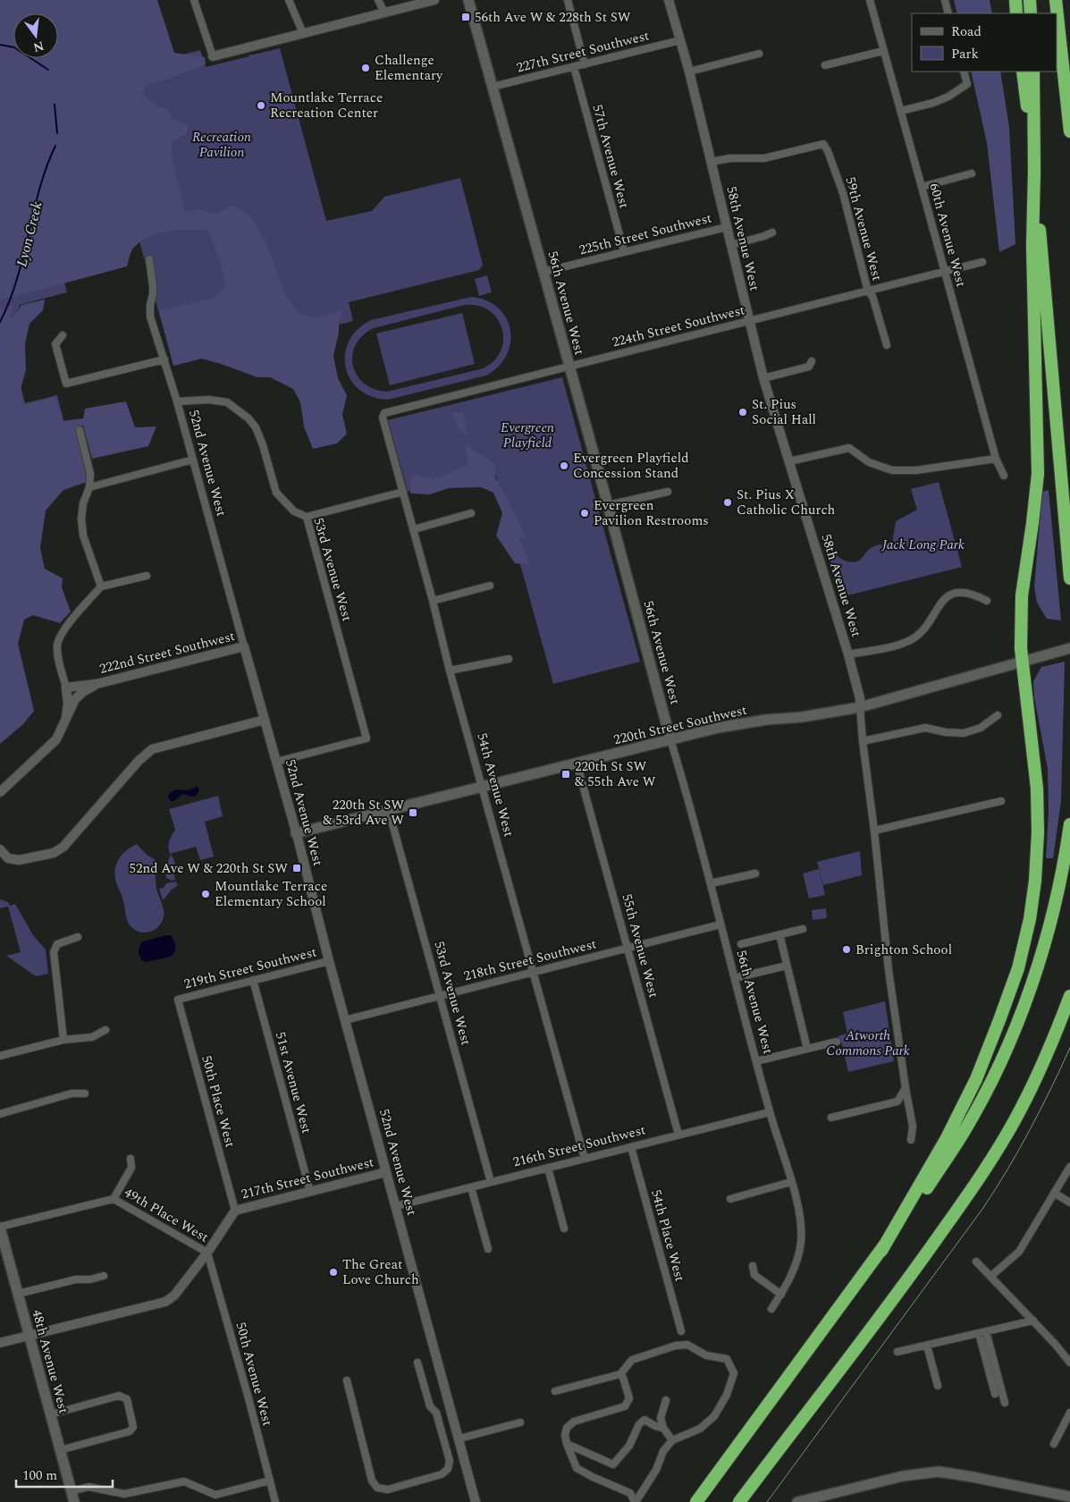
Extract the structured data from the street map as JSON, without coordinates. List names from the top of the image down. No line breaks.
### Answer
{"streets":{"main road":["56th Avenue West","220th Street Southwest","48th Avenue West"],"street":["227th Street Southwest","57th Avenue West","59th Avenue West","225th Street Southwest","60th Avenue West","58th Avenue West","224th Street Southwest","52nd Avenue West","53rd Avenue West","222nd Street Southwest","54th Avenue West","55th Avenue West","218th Street Southwest","219th Street Southwest","51st Avenue West","50th Place West","216th Street Southwest","217th Street Southwest","49th Place West","54th Place West","50th Avenue West"]},"crossings":[["227th Street Southwest","57th Avenue West"],["227th Street Southwest","58th Avenue West"],["227th Street Southwest","56th Avenue West"],["57th Avenue West","225th Street Southwest"],["59th Avenue West","58th Avenue West"],["59th Avenue West","224th Street Southwest"],["225th Street Southwest","58th Avenue West"],["225th Street Southwest","56th Avenue West"],["60th Avenue West","224th Street Southwest"],["58th Avenue West","224th Street Southwest"],["58th Avenue West","220th Street Southwest"],["56th Avenue West","224th Street Southwest"],["56th Avenue West","220th Street Southwest"],["56th Avenue West","218th Street Southwest"],["56th Avenue West","216th Street Southwest"],["224th Street Southwest","54th Avenue West"],["52nd Avenue West","53rd Avenue West"],["52nd Avenue West","222nd Street Southwest"],["52nd Avenue West","220th Street Southwest"],["52nd Avenue West","218th Street Southwest"],["52nd Avenue West","219th Street Southwest"],["52nd Avenue West","216th Street Southwest"],["52nd Avenue West","217th Street Southwest"],["53rd Avenue West","220th Street Southwest"],["53rd Avenue West","218th Street Southwest"],["53rd Avenue West","216th Street Southwest"],["220th Street Southwest","54th Avenue West"],["220th Street Southwest","55th Avenue West"],["54th Avenue West","218th Street Southwest"],["54th Avenue West","216th Street Southwest"],["55th Avenue West","218th Street Southwest"],["55th Avenue West","216th Street Southwest"],["219th Street Southwest","51st Avenue West"],["219th Street Southwest","50th Place West"],["51st Avenue West","217th Street Southwest"],["50th Place West","217th Street Southwest"],["216th Street Southwest","54th Place West"],["49th Place West","50th Avenue West"]],"water":["Lyon Creek"],"parks":["Recreation Pavilion","Evergreen Playfield","Jack Long Park","Atworth Commons Park"],"places":{"transit":["56th Ave W & 228th St SW","220th St SW & 55th Ave W","220th St SW & 53rd Ave W","52nd Ave W & 220th St SW"],"other":["Challenge Elementary","Mountlake Terrace Recreation Center","St. Pius Social Hall","Evergreen Playfield Concession Stand","St. Pius X Catholic Church","Evergreen Pavilion Restrooms","Mountlake Terrace Elementary School","Brighton School","The Great Love Church"]},"legend":["Road","Park"],"scale_bar":"100 m","north":"bottom"}
